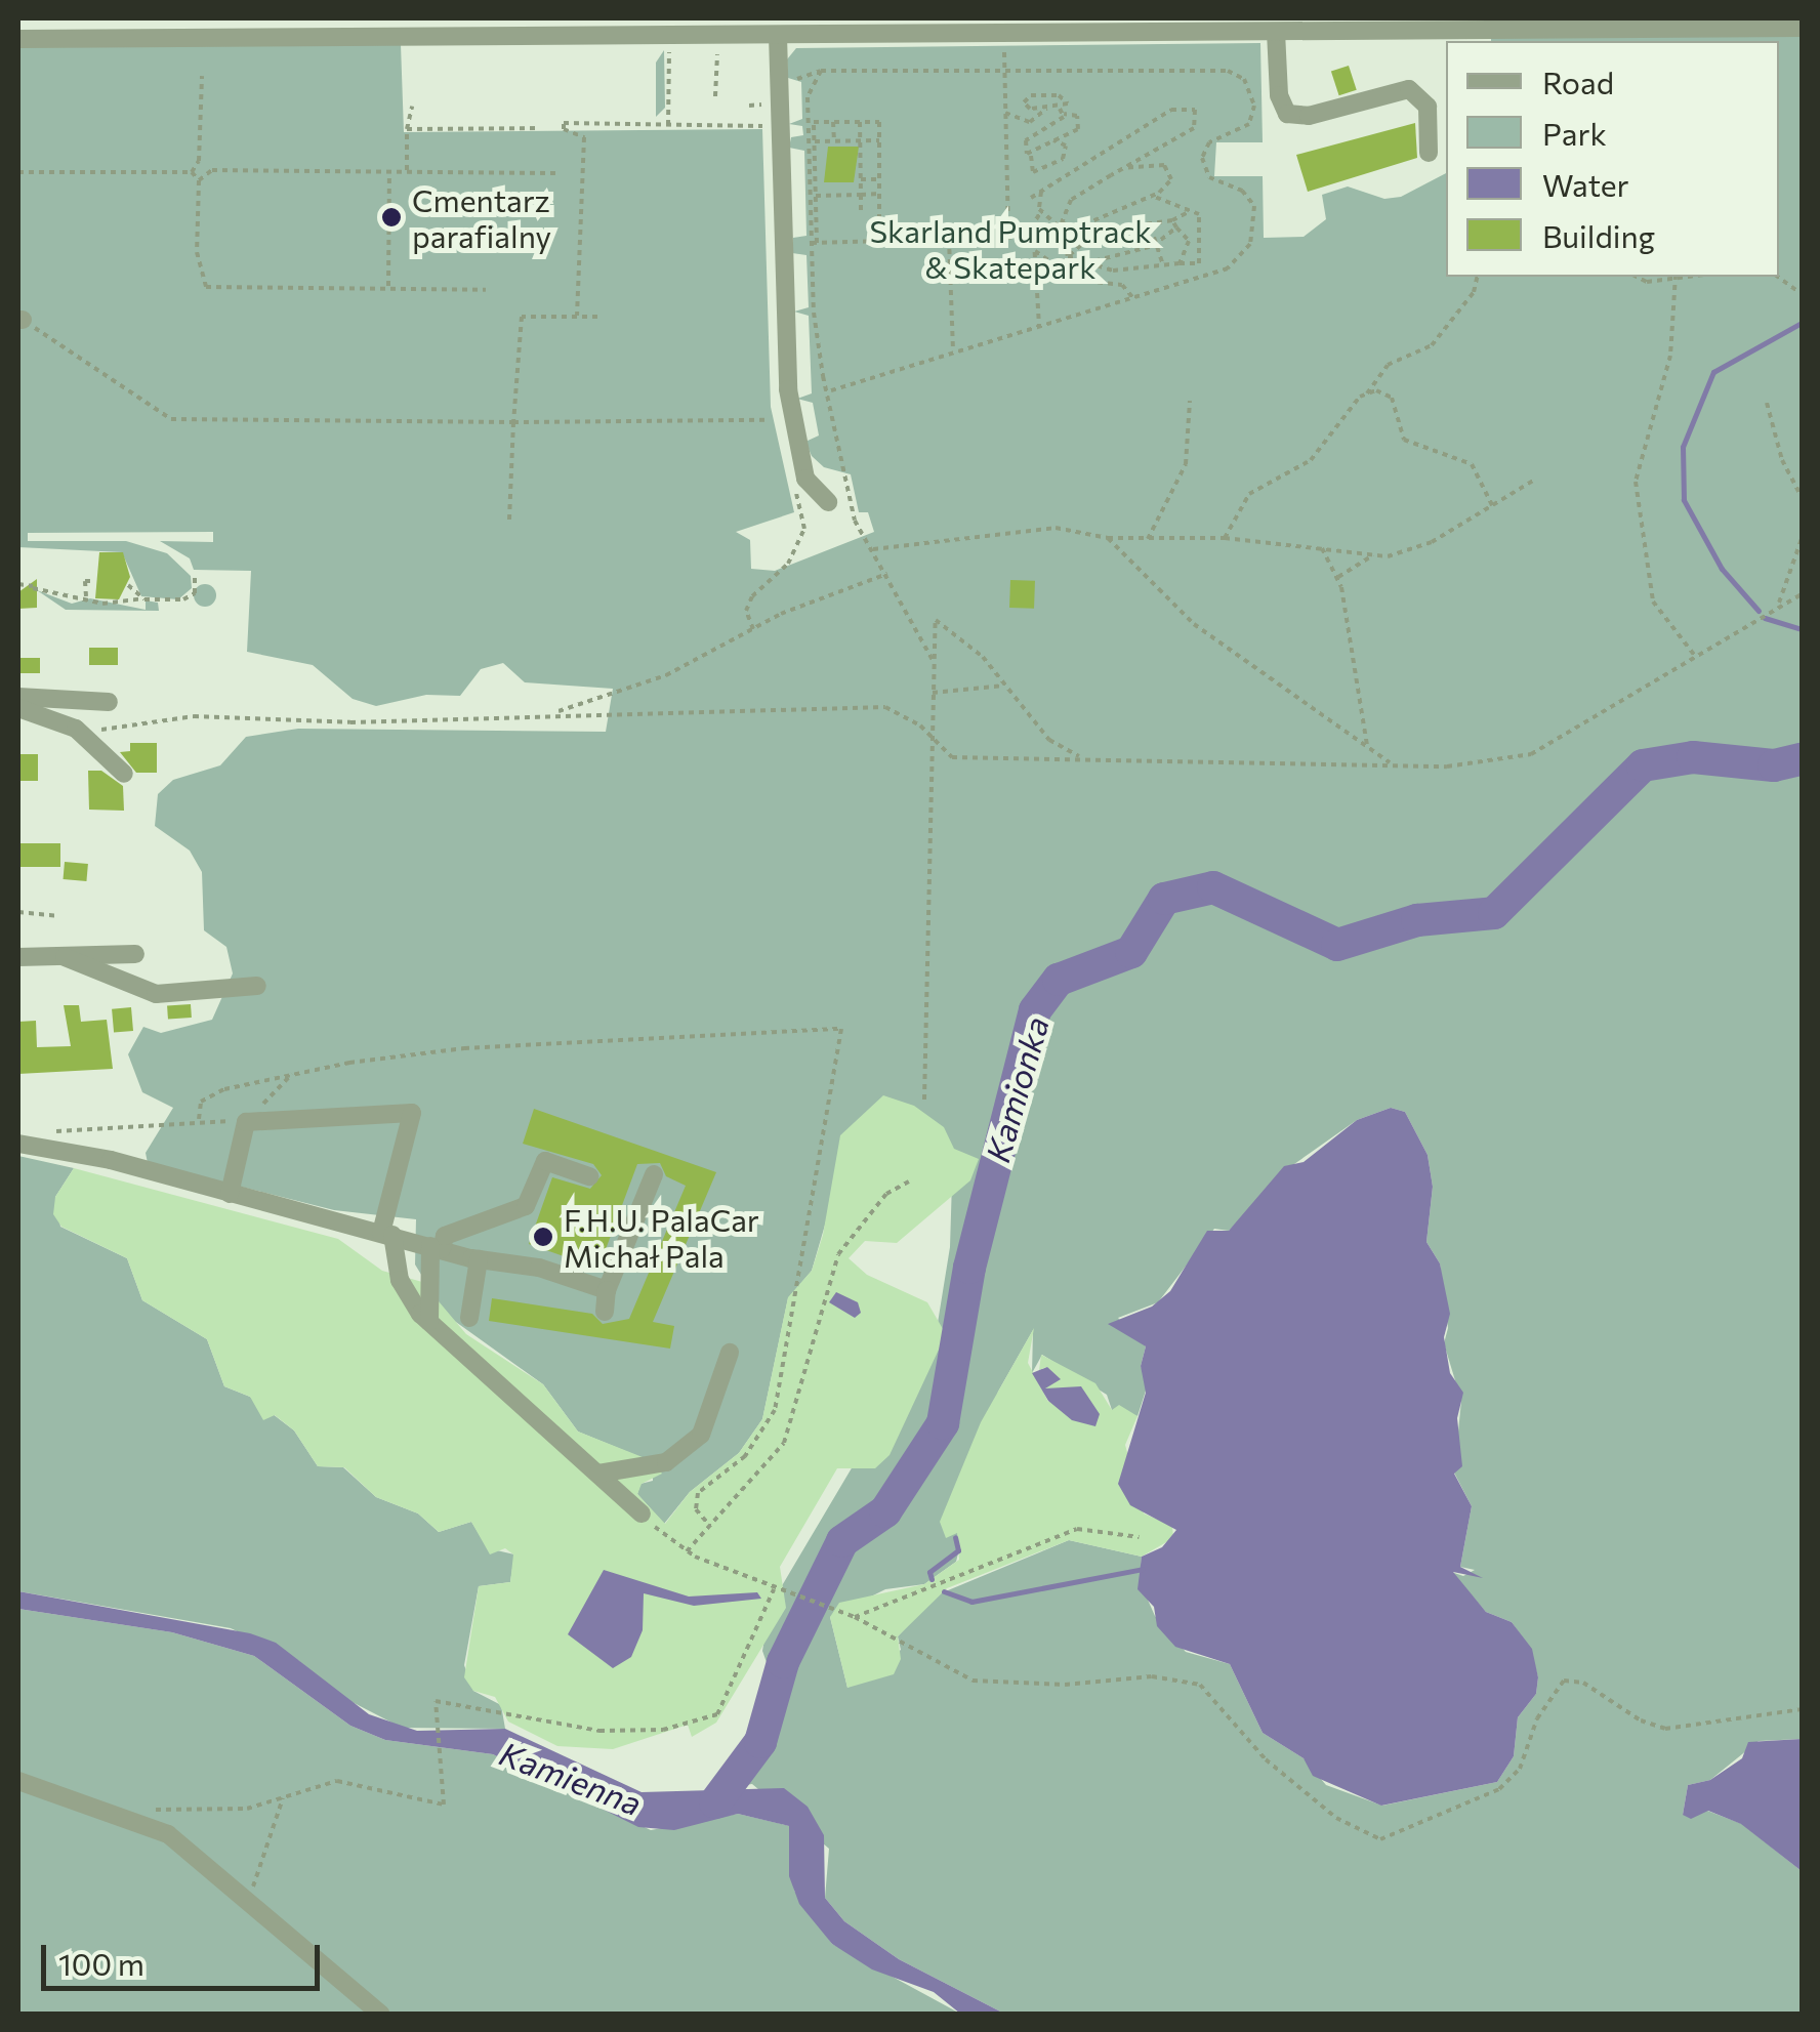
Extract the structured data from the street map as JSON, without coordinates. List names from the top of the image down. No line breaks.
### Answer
{"water":["Kamionka","Kamienna"],"parks":["Skarland Pumptrack & Skatepark"],"places":["Cmentarz parafialny","F.H.U. PalaCar Michał Pala"],"legend":["Road","Park","Water","Building"],"scale_bar":"100 m"}
